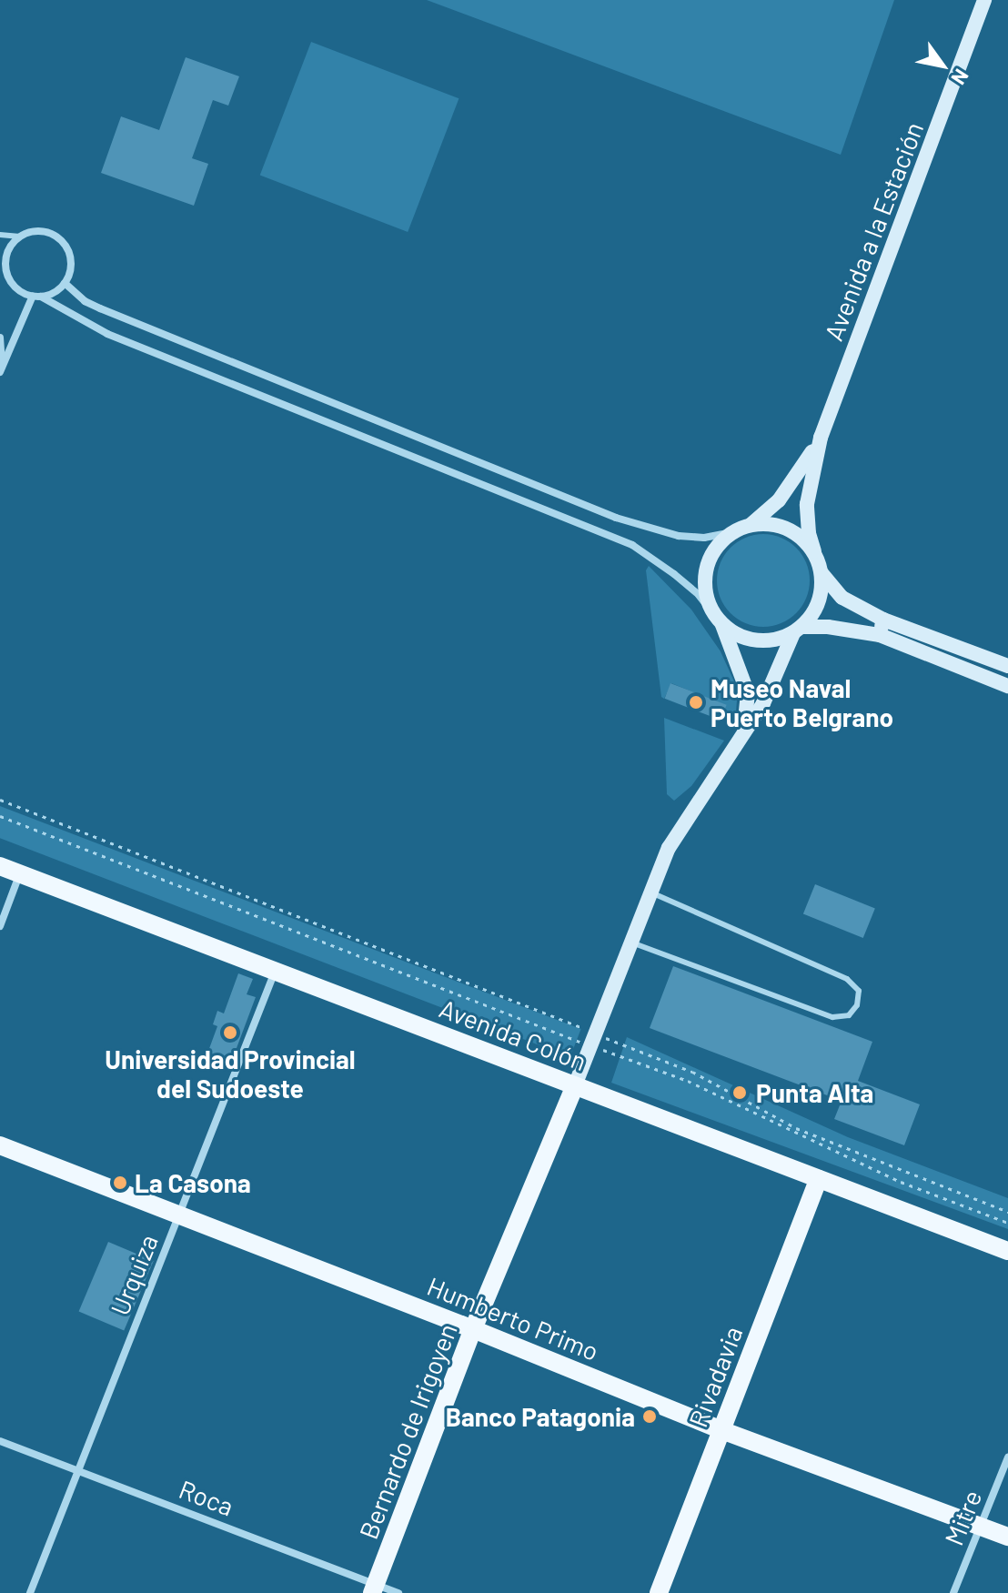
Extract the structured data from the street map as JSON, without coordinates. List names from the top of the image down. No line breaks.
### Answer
{"streets":{"main road":["Avenida Colón","Humberto Primo","Rivadavia","Bernardo de Irigoyen"],"street":["Avenida a la Estación","Urquiza","Roca","Mitre"]},"crossings":[["Avenida Colón","Urquiza"],["Avenida Colón","Rivadavia"],["Avenida Colón","Bernardo de Irigoyen"],["Urquiza","Humberto Primo"],["Urquiza","Roca"],["Humberto Primo","Rivadavia"],["Humberto Primo","Bernardo de Irigoyen"],["Humberto Primo","Mitre"],["Bernardo de Irigoyen","Roca"]],"places":["Museo Naval Puerto Belgrano","Universidad Provincial del Sudoeste","Punta Alta","La Casona","Banco Patagonia"],"north":"bottom right"}
